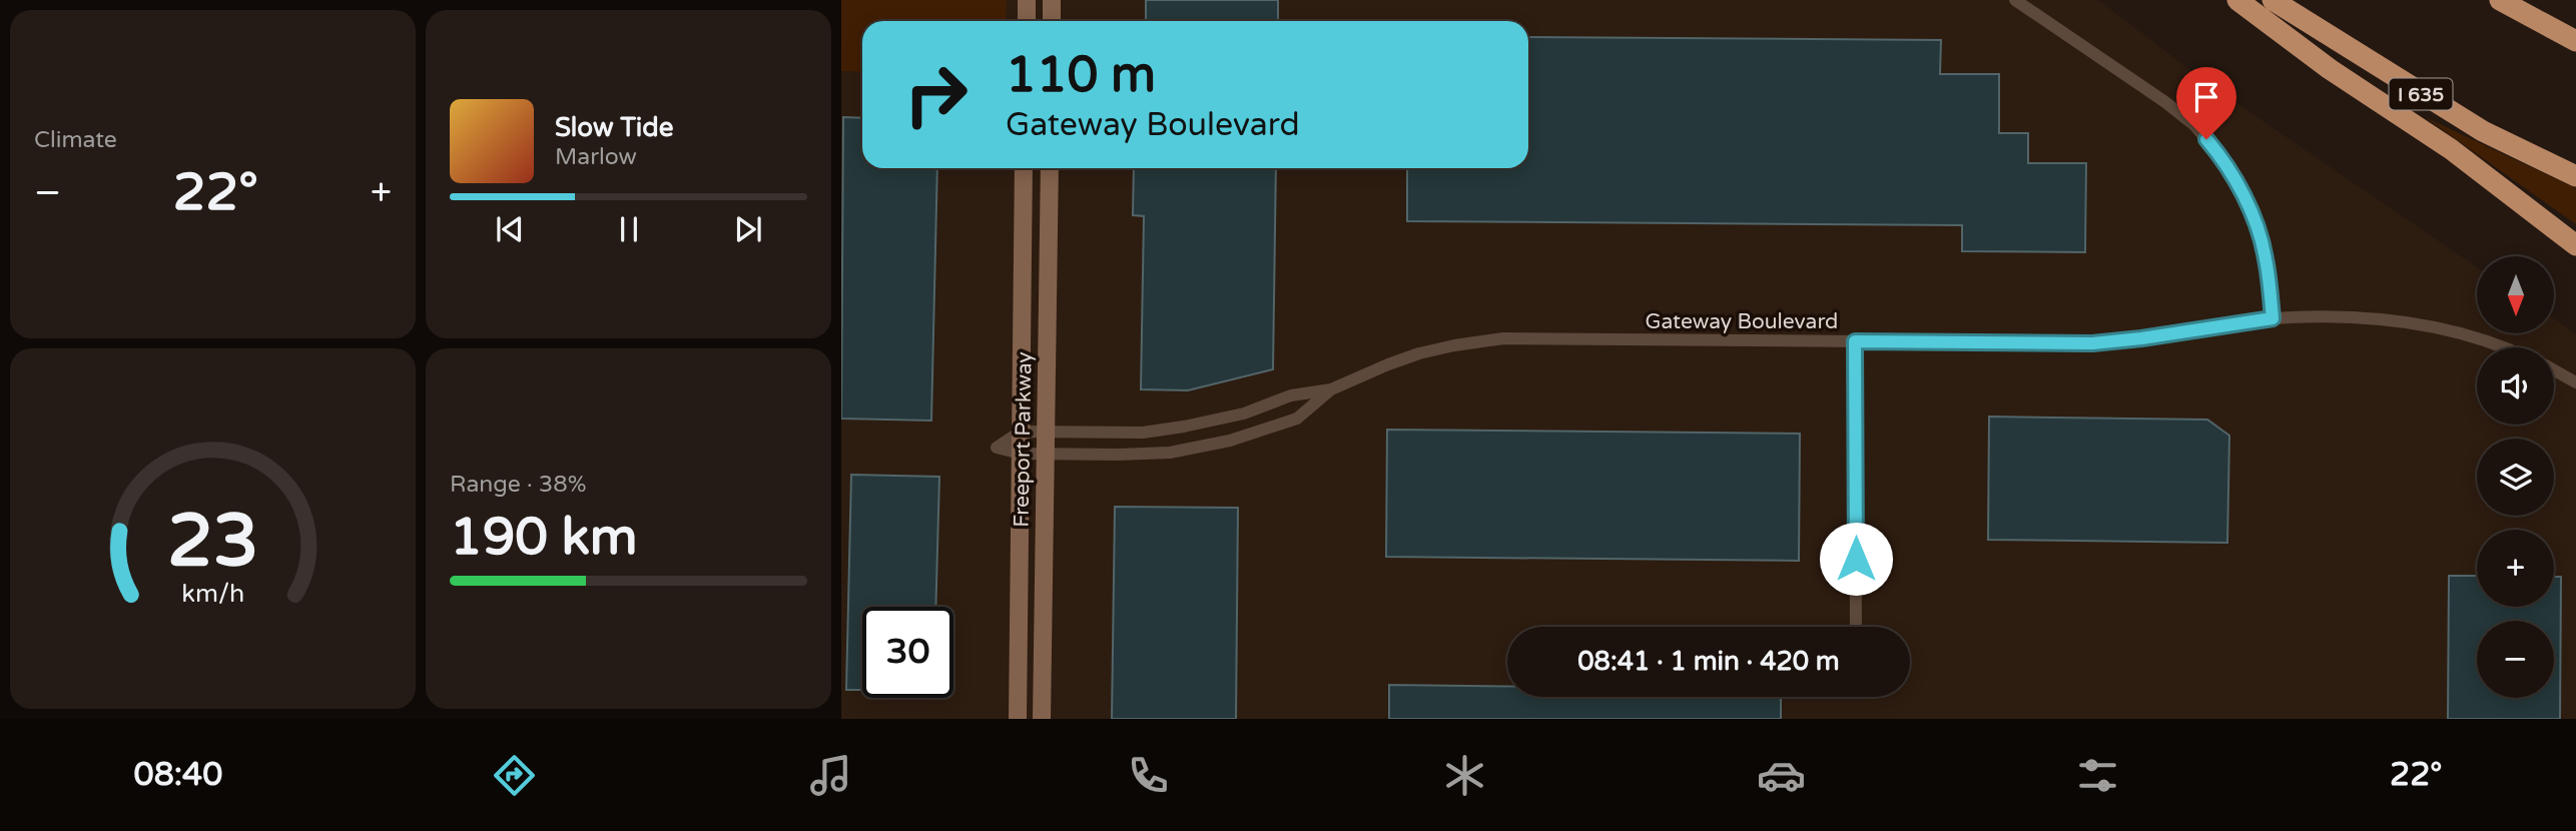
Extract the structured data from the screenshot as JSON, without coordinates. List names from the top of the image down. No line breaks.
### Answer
{"streets":{"highway":["I 635"],"main road":["Freeport Parkway"],"street":["Gateway Boulevard"]},"crossings":[["Gateway Boulevard","Freeport Parkway"]],"north":"bottom","page":{"tile":["Climate",["Range · 38%","190 km"]],"turn":["110 m","Gateway Boulevard"],"song":["Slow Tide","Marlow"],"heat":["−","22°","+"],"map_buttons":["+","−"],"limit":"30","trip":"08:41 · 1 min · 420 m","tabs":["08:40","22°"],"gauge":["23","km/h"]}}
